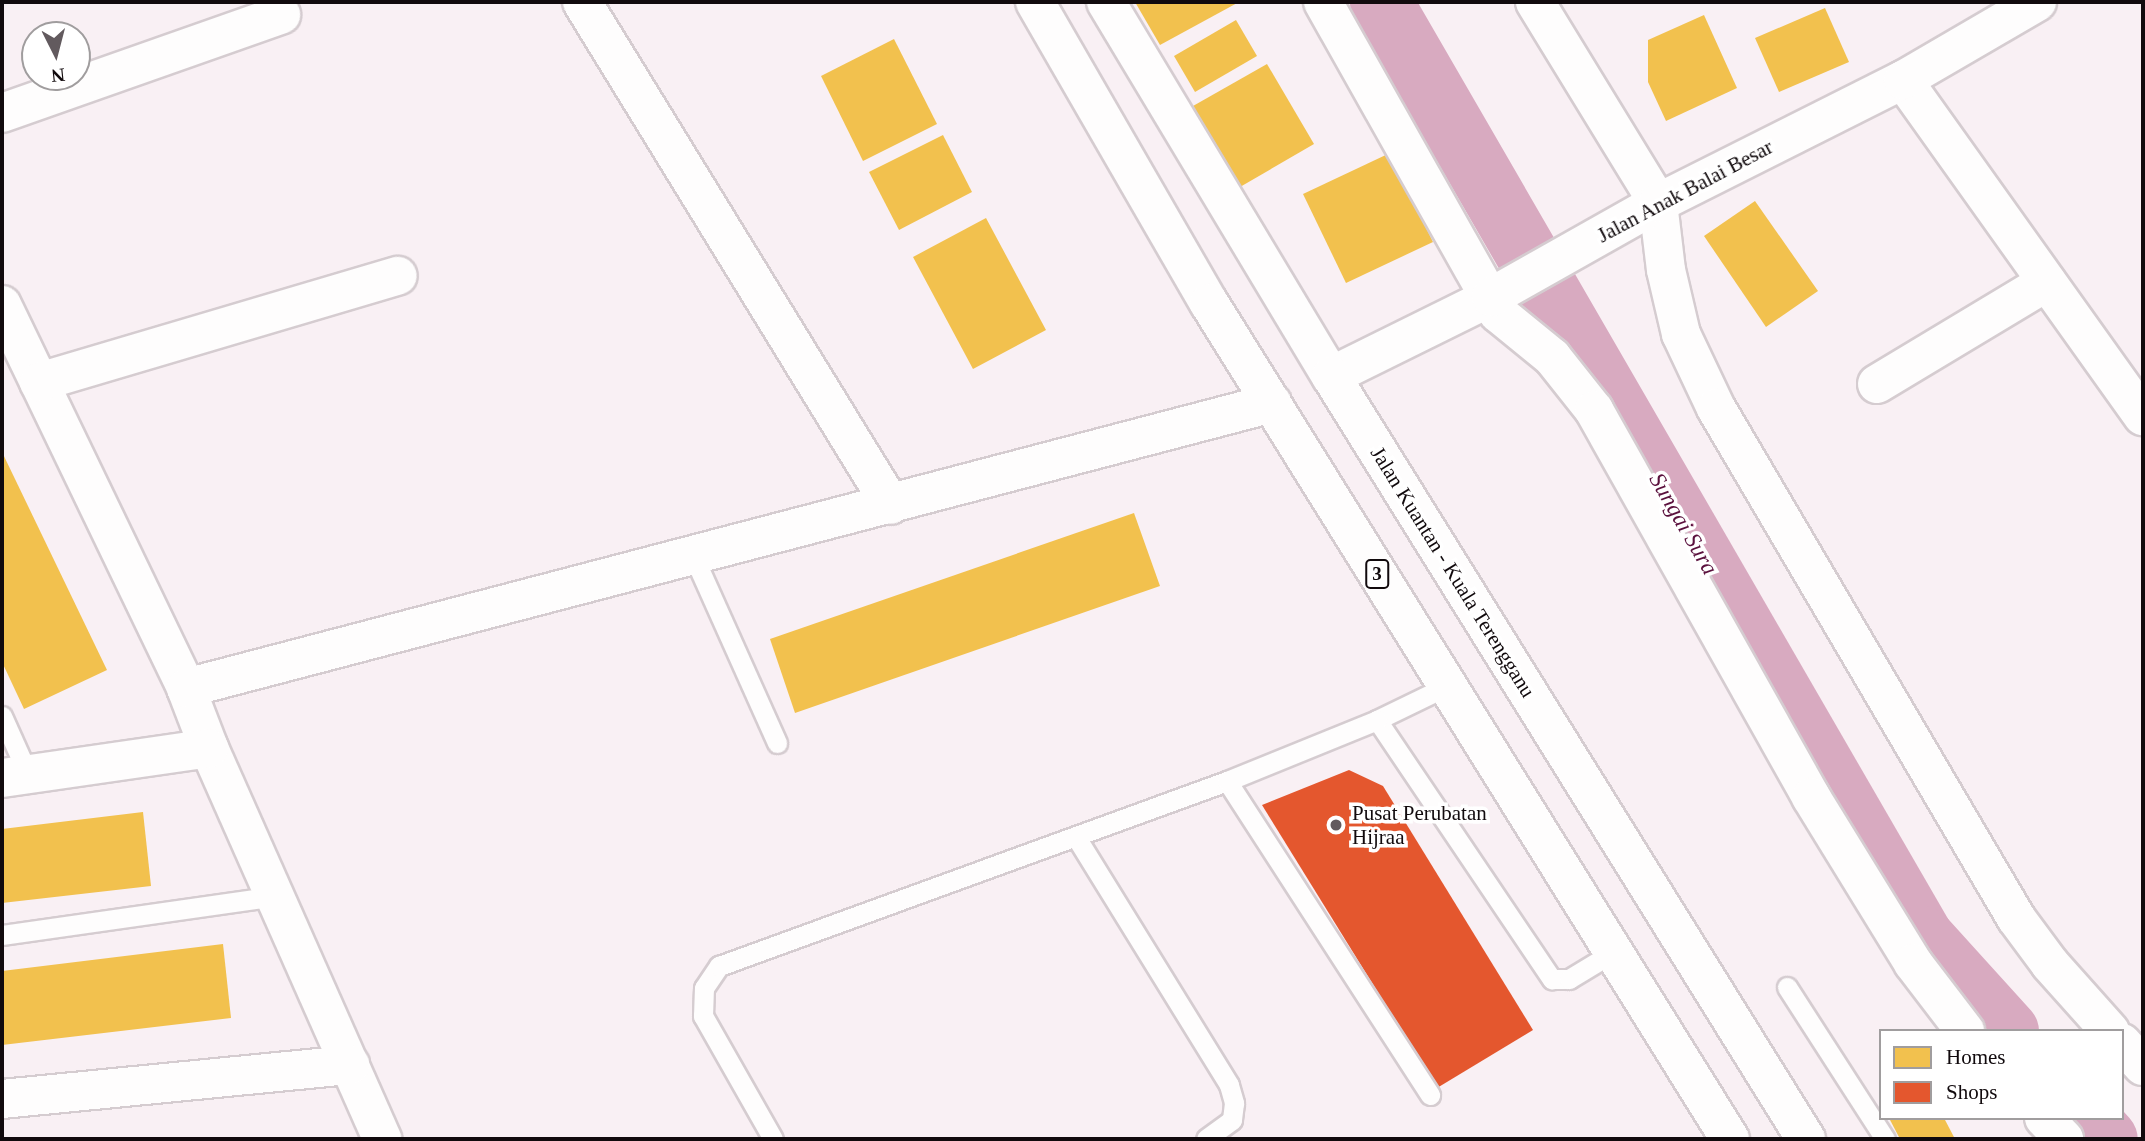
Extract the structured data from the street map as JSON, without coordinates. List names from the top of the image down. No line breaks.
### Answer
{"streets":{"main road":["Jalan Anak Balai Besar","Jalan Kuantan - Kuala Terengganu","3"]},"crossings":[["Jalan Anak Balai Besar","Jalan Kuantan - Kuala Terengganu"]],"water":["Sungai Sura"],"places":["Pusat Perubatan Hijraa"],"legend":["Homes","Shops"],"north":"bottom"}
